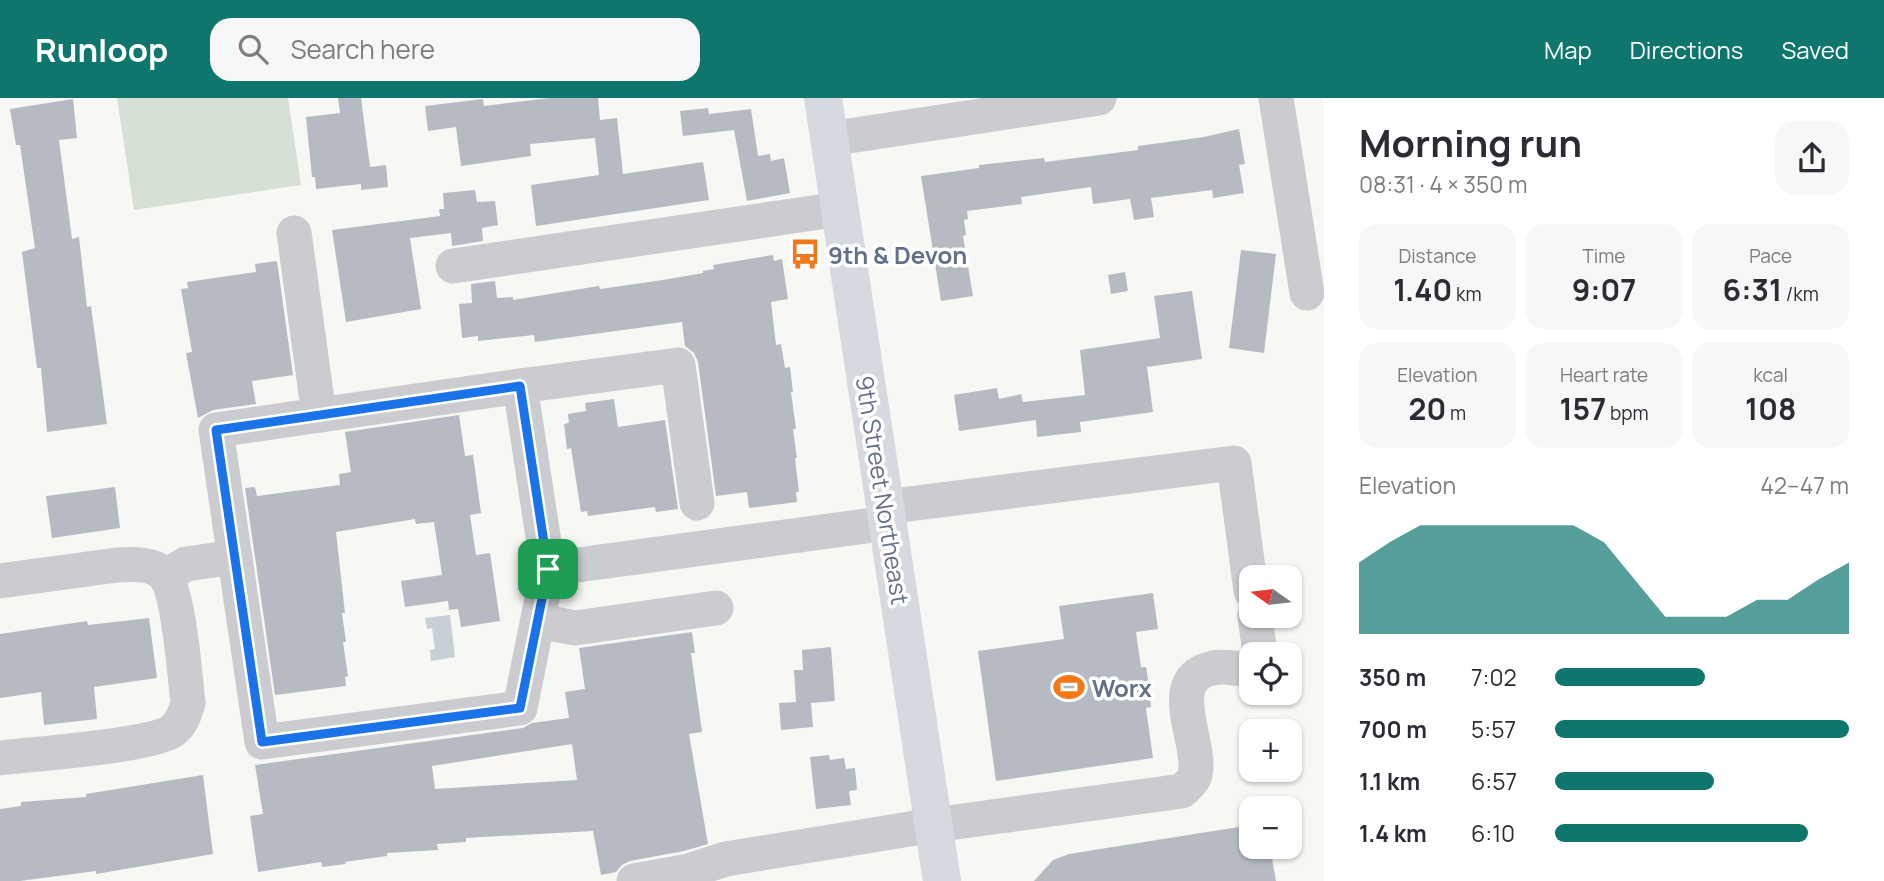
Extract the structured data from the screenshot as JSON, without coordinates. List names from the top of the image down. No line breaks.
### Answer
{"streets":{"main road":["9th Street Northeast"]},"places":{"bus stop":["9th & Devon"],"sports":["Worx"]},"north":"left","page":{"header":"Runloop","search":"Search here","nav":["Map","Directions","Saved"],"heading":["Morning run","08:31 · 4 × 350 m"],"stats":[["Distance","1.40 km"],["Time","9:07"],["Pace","6:31 /km"],["Elevation","20 m"],["Heart rate","157 bpm"],["kcal","108"]],"chart":["Elevation","42–47 m"],"map_buttons":["+","−"],"list":[{"name":"350 m","note":"7:02"},{"name":"700 m","note":"5:57"},{"name":"1.1 km","note":"6:57"},{"name":"1.4 km","note":"6:10"}]}}
